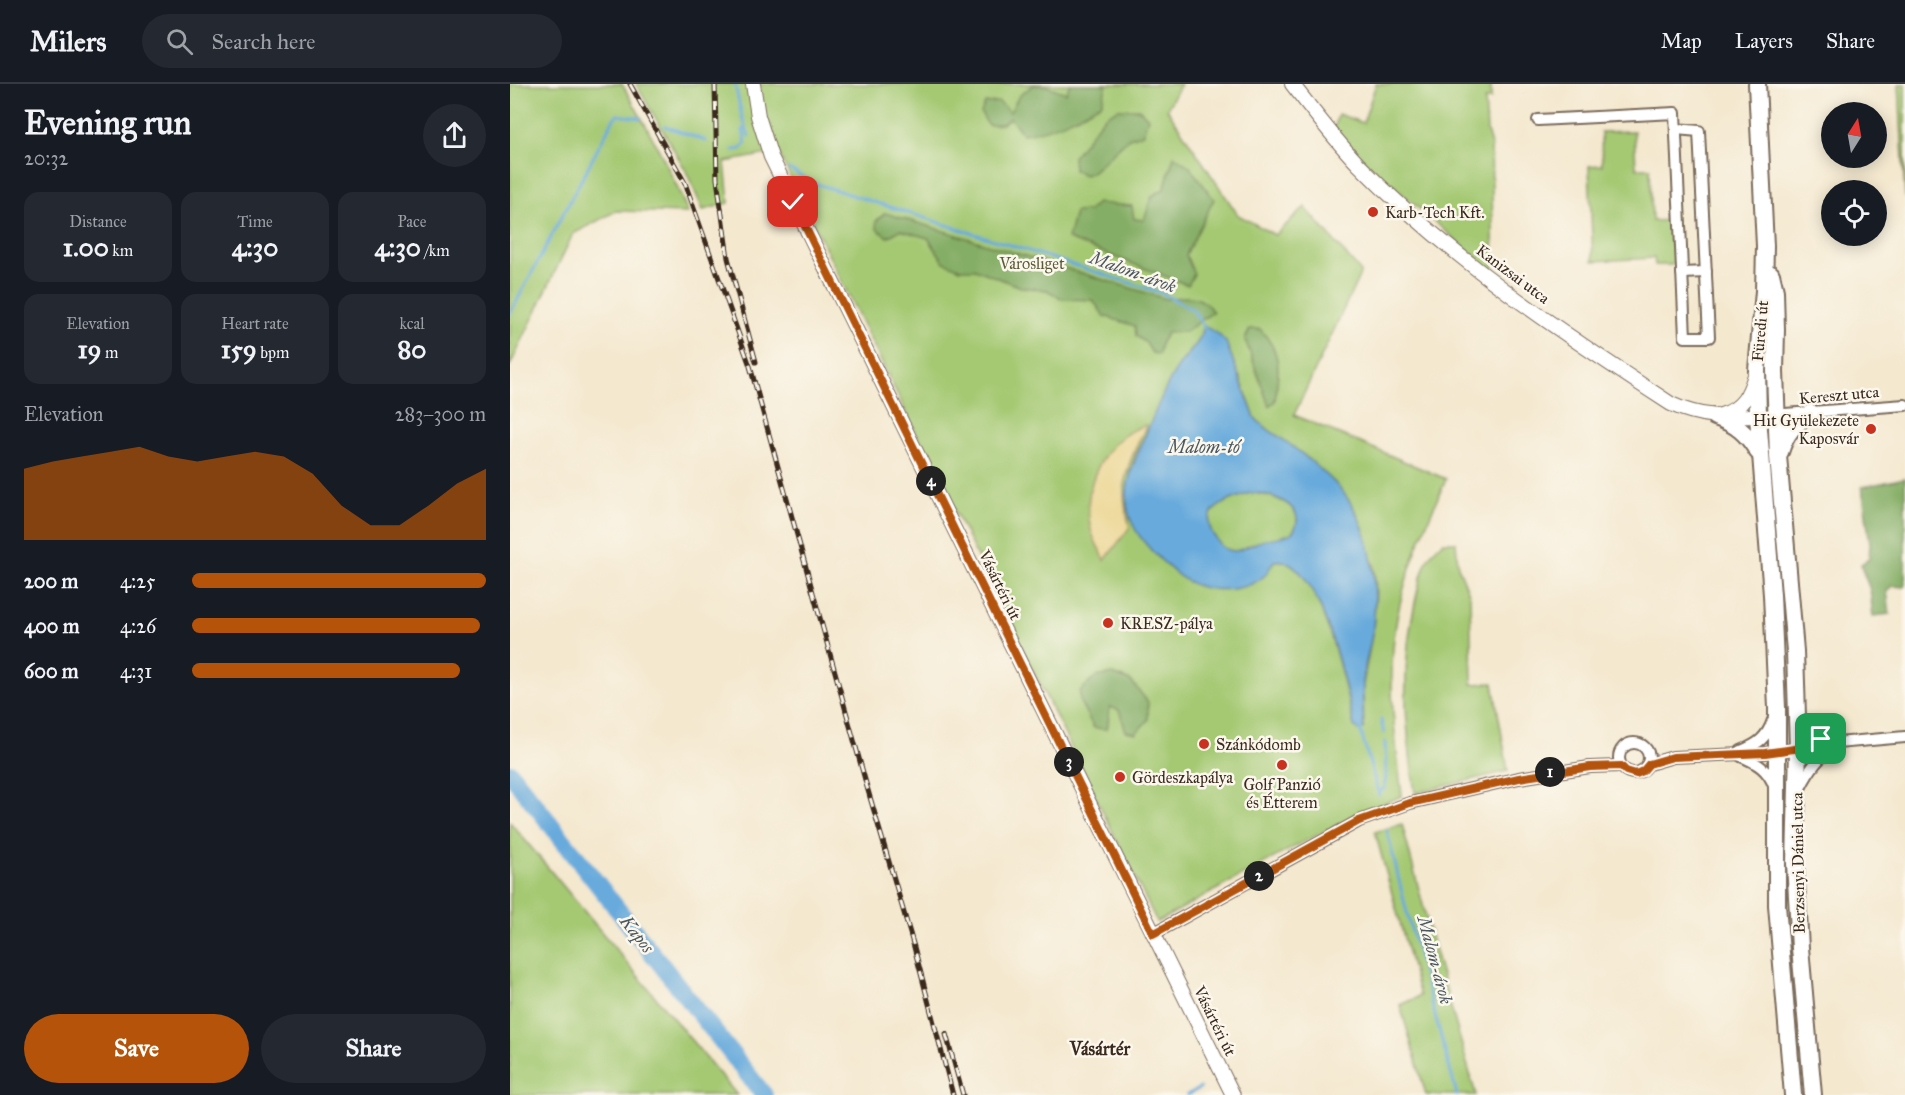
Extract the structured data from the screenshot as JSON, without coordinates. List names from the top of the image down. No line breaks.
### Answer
{"streets":{"main road":["Füredi út","Berzsenyi Dániel utca"],"street":["Kanizsai utca","Kereszt utca","Vásártéri út"]},"crossings":[["Kanizsai utca","Füredi út"],["Kanizsai utca","Kereszt utca"],["Kanizsai utca","Berzsenyi Dániel utca"],["Füredi út","Kereszt utca"],["Füredi út","Berzsenyi Dániel utca"],["Kereszt utca","Berzsenyi Dániel utca"]],"districts":["Vásártér"],"water":["Malom-árok","Malom-tó","Kapos"],"parks":["Városliget"],"places":["Karb-Tech Kft.","Hit Gyülekezete Kaposvár","KRESZ-pálya","Szánkódomb","Golf Panzió és Étterem","Gördeszkapálya"],"north":"top","page":{"header":"Milers","search":"Search here","nav":["Map","Layers","Share"],"heading":["Evening run","20:32"],"stats":[["Distance","1.00 km"],["Time","4:30"],["Pace","4:30 /km"],["Elevation","19 m"],["Heart rate","159 bpm"],["kcal","80"]],"chart":["Elevation","283–300 m"],"pins":["4","3","1","2"],"list":[{"name":"200 m","note":"4:25"},{"name":"400 m","note":"4:26"},{"name":"600 m","note":"4:31"}],"buttons":["Save","Share"]}}
